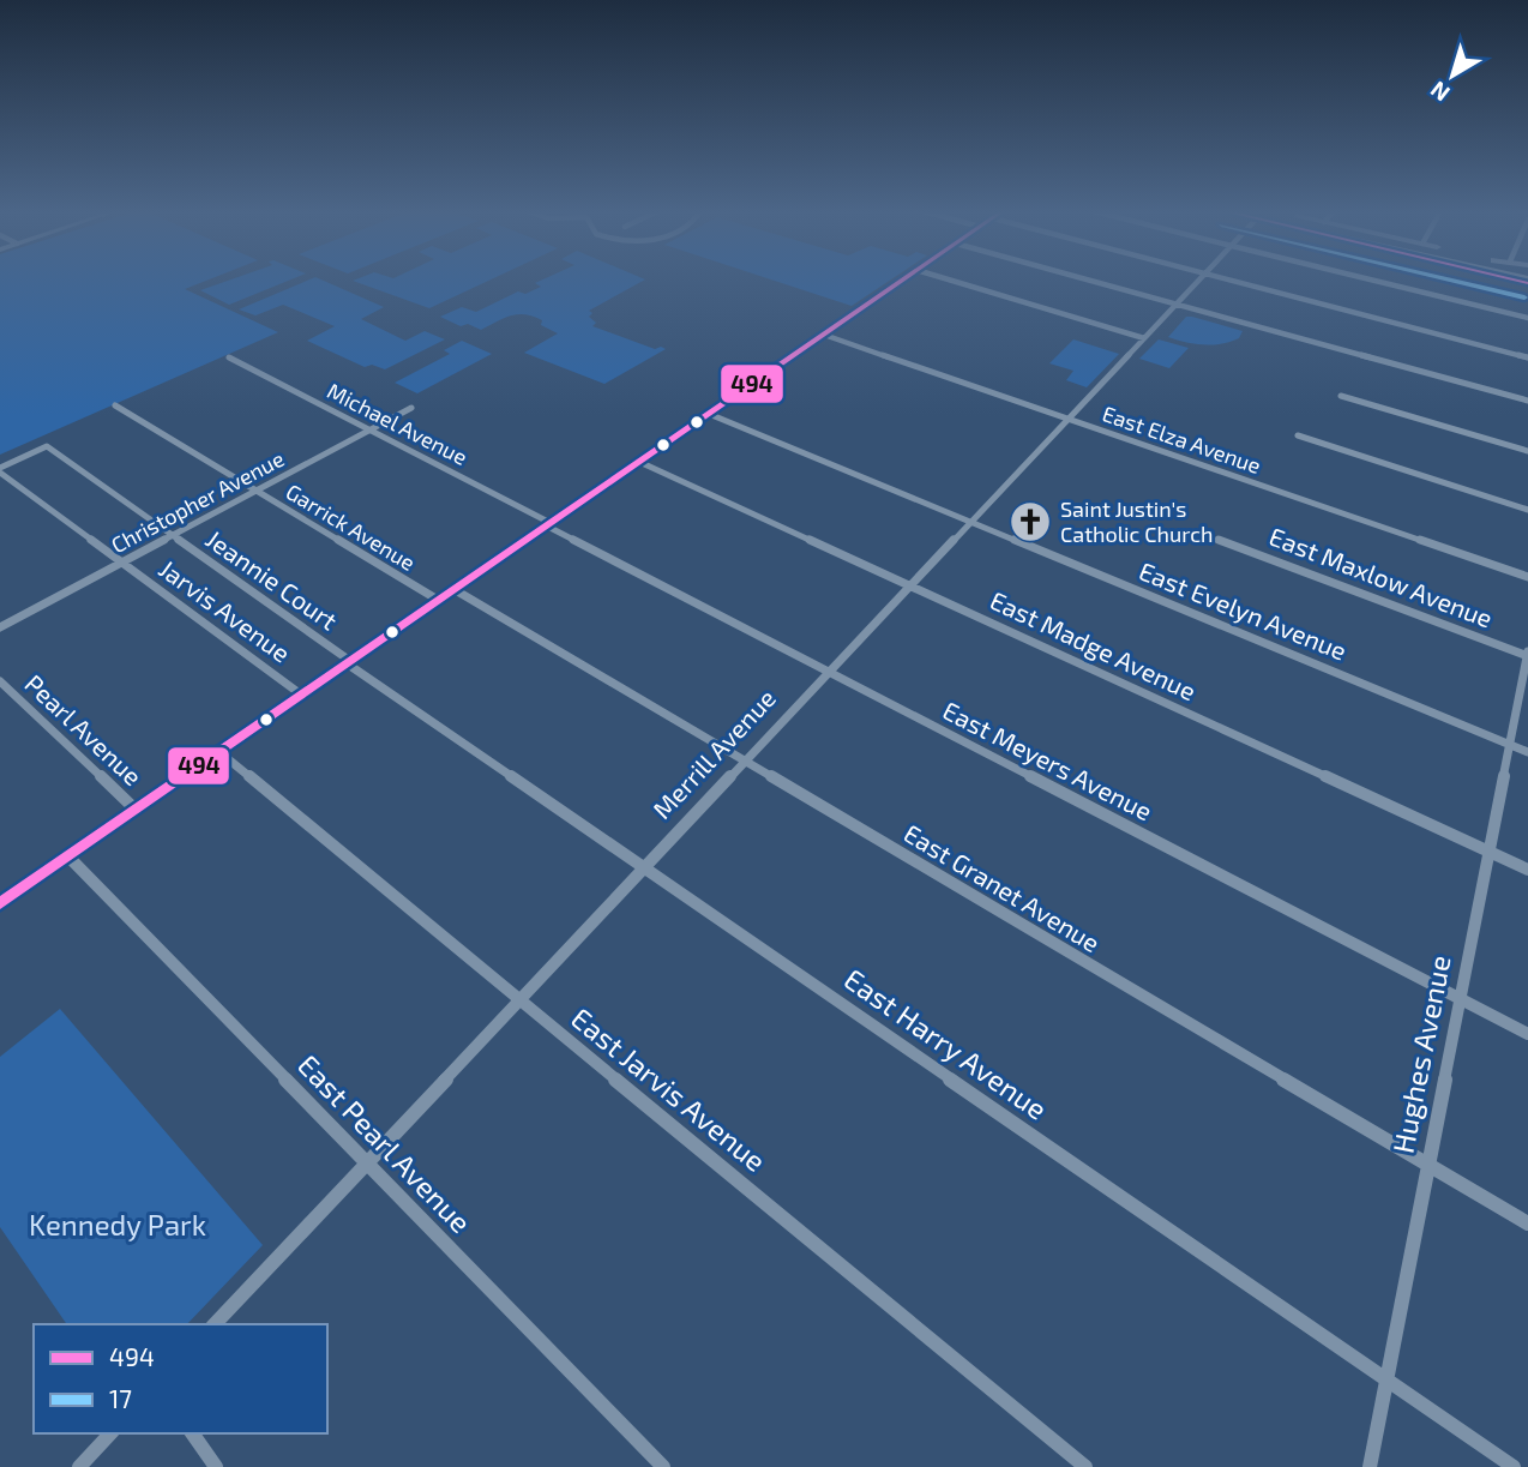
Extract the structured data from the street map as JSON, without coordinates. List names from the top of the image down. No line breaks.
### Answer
{"streets":{"street":["Michael Avenue","East Elza Avenue","Christopher Avenue","Garrick Avenue","East Maxlow Avenue","Jeannie Court","Jarvis Avenue","East Evelyn Avenue","East Madge Avenue","Pearl Avenue","Merrill Avenue","East Meyers Avenue","East Granet Avenue","East Harry Avenue","Hughes Avenue","East Jarvis Avenue","East Pearl Avenue"]},"crossings":[["Michael Avenue","Christopher Avenue"],["Michael Avenue","East Meyers Avenue"],["East Elza Avenue","Merrill Avenue"],["Christopher Avenue","Garrick Avenue"],["Christopher Avenue","Jeannie Court"],["Christopher Avenue","Jarvis Avenue"],["East Maxlow Avenue","Hughes Avenue"],["Jeannie Court","Jarvis Avenue"],["Jeannie Court","East Harry Avenue"],["East Evelyn Avenue","Merrill Avenue"],["East Evelyn Avenue","Hughes Avenue"],["East Madge Avenue","Merrill Avenue"],["East Madge Avenue","Hughes Avenue"],["Merrill Avenue","East Meyers Avenue"],["Merrill Avenue","East Granet Avenue"],["Merrill Avenue","East Harry Avenue"],["Merrill Avenue","East Jarvis Avenue"],["Merrill Avenue","East Pearl Avenue"],["East Meyers Avenue","Hughes Avenue"],["East Granet Avenue","Hughes Avenue"],["East Harry Avenue","Hughes Avenue"]],"parks":["Kennedy Park"],"places":{"church":["Saint Justin's Catholic Church"]},"lines":["transit line 494","transit line 17"],"legend":["494","17"],"north":"bottom left"}
